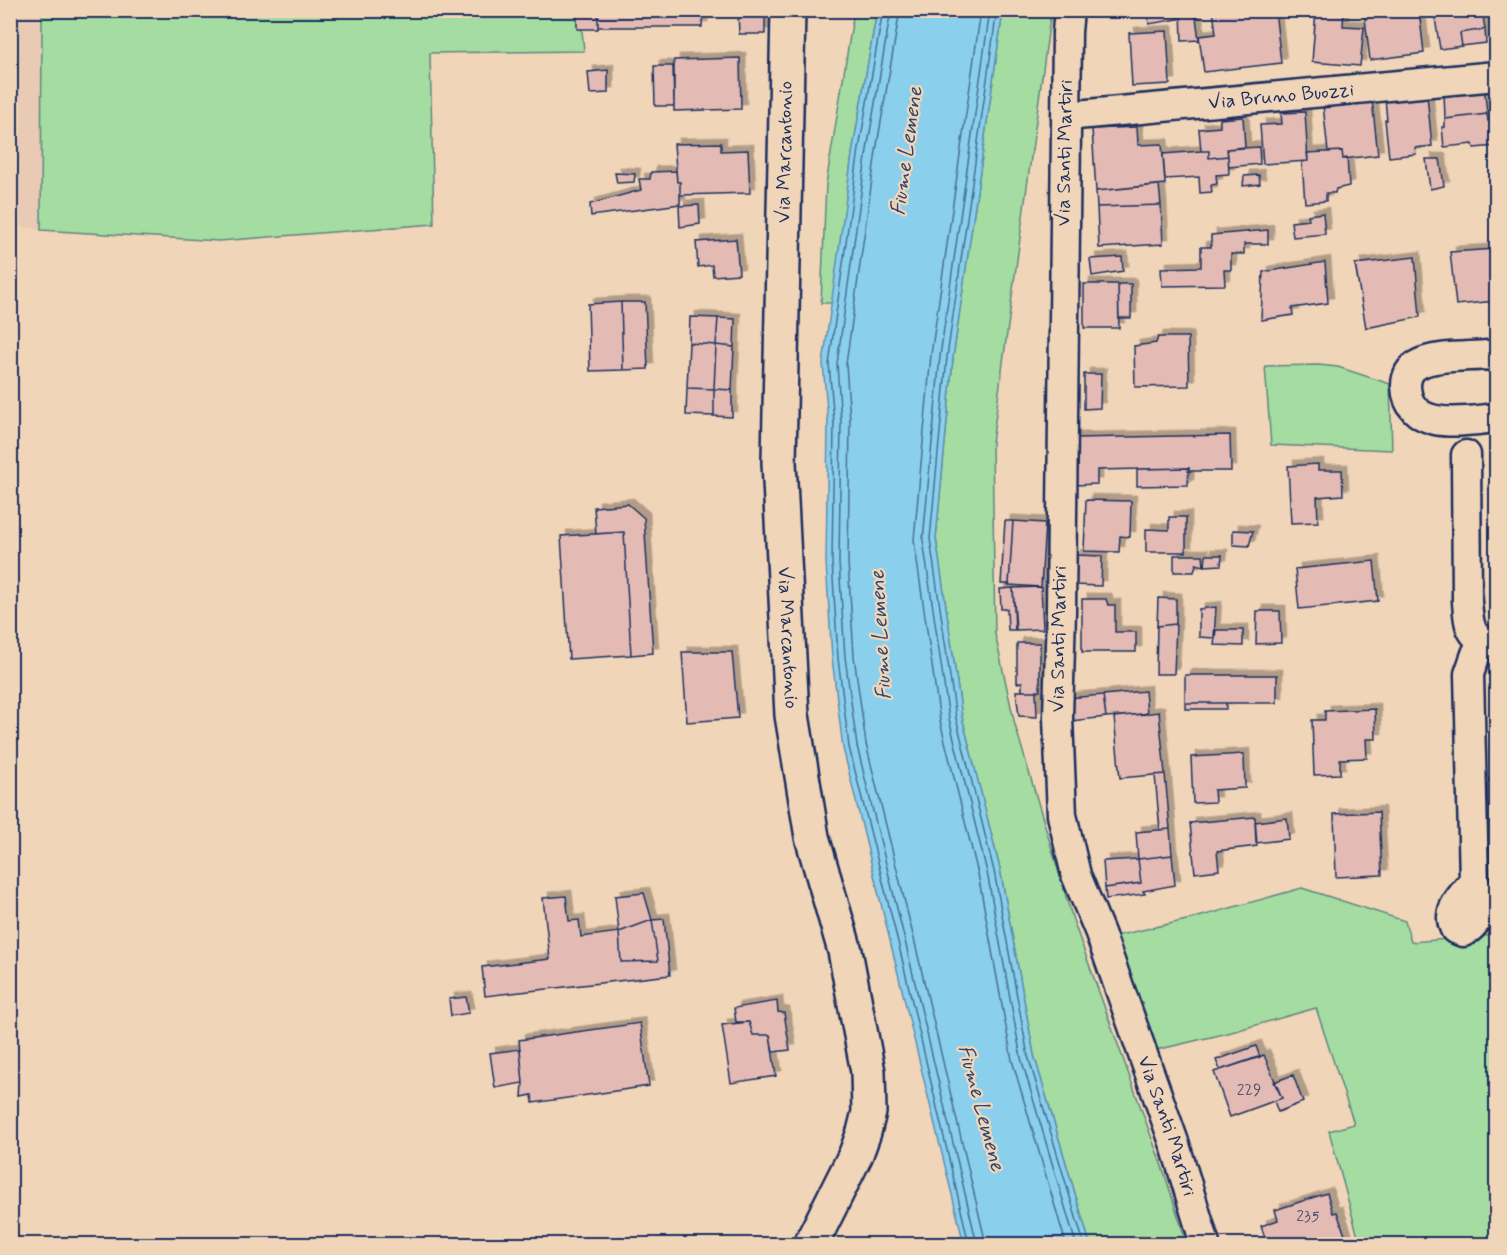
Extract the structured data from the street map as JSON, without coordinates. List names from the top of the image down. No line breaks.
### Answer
{"streets":{"main road":["Via Marcantonio"],"street":["Via Bruno Buozzi","Via Santi Martiri"]},"crossings":[["Via Bruno Buozzi","Via Santi Martiri"]],"water":["Fiume Lemene"],"house_numbers":["229","235"]}
